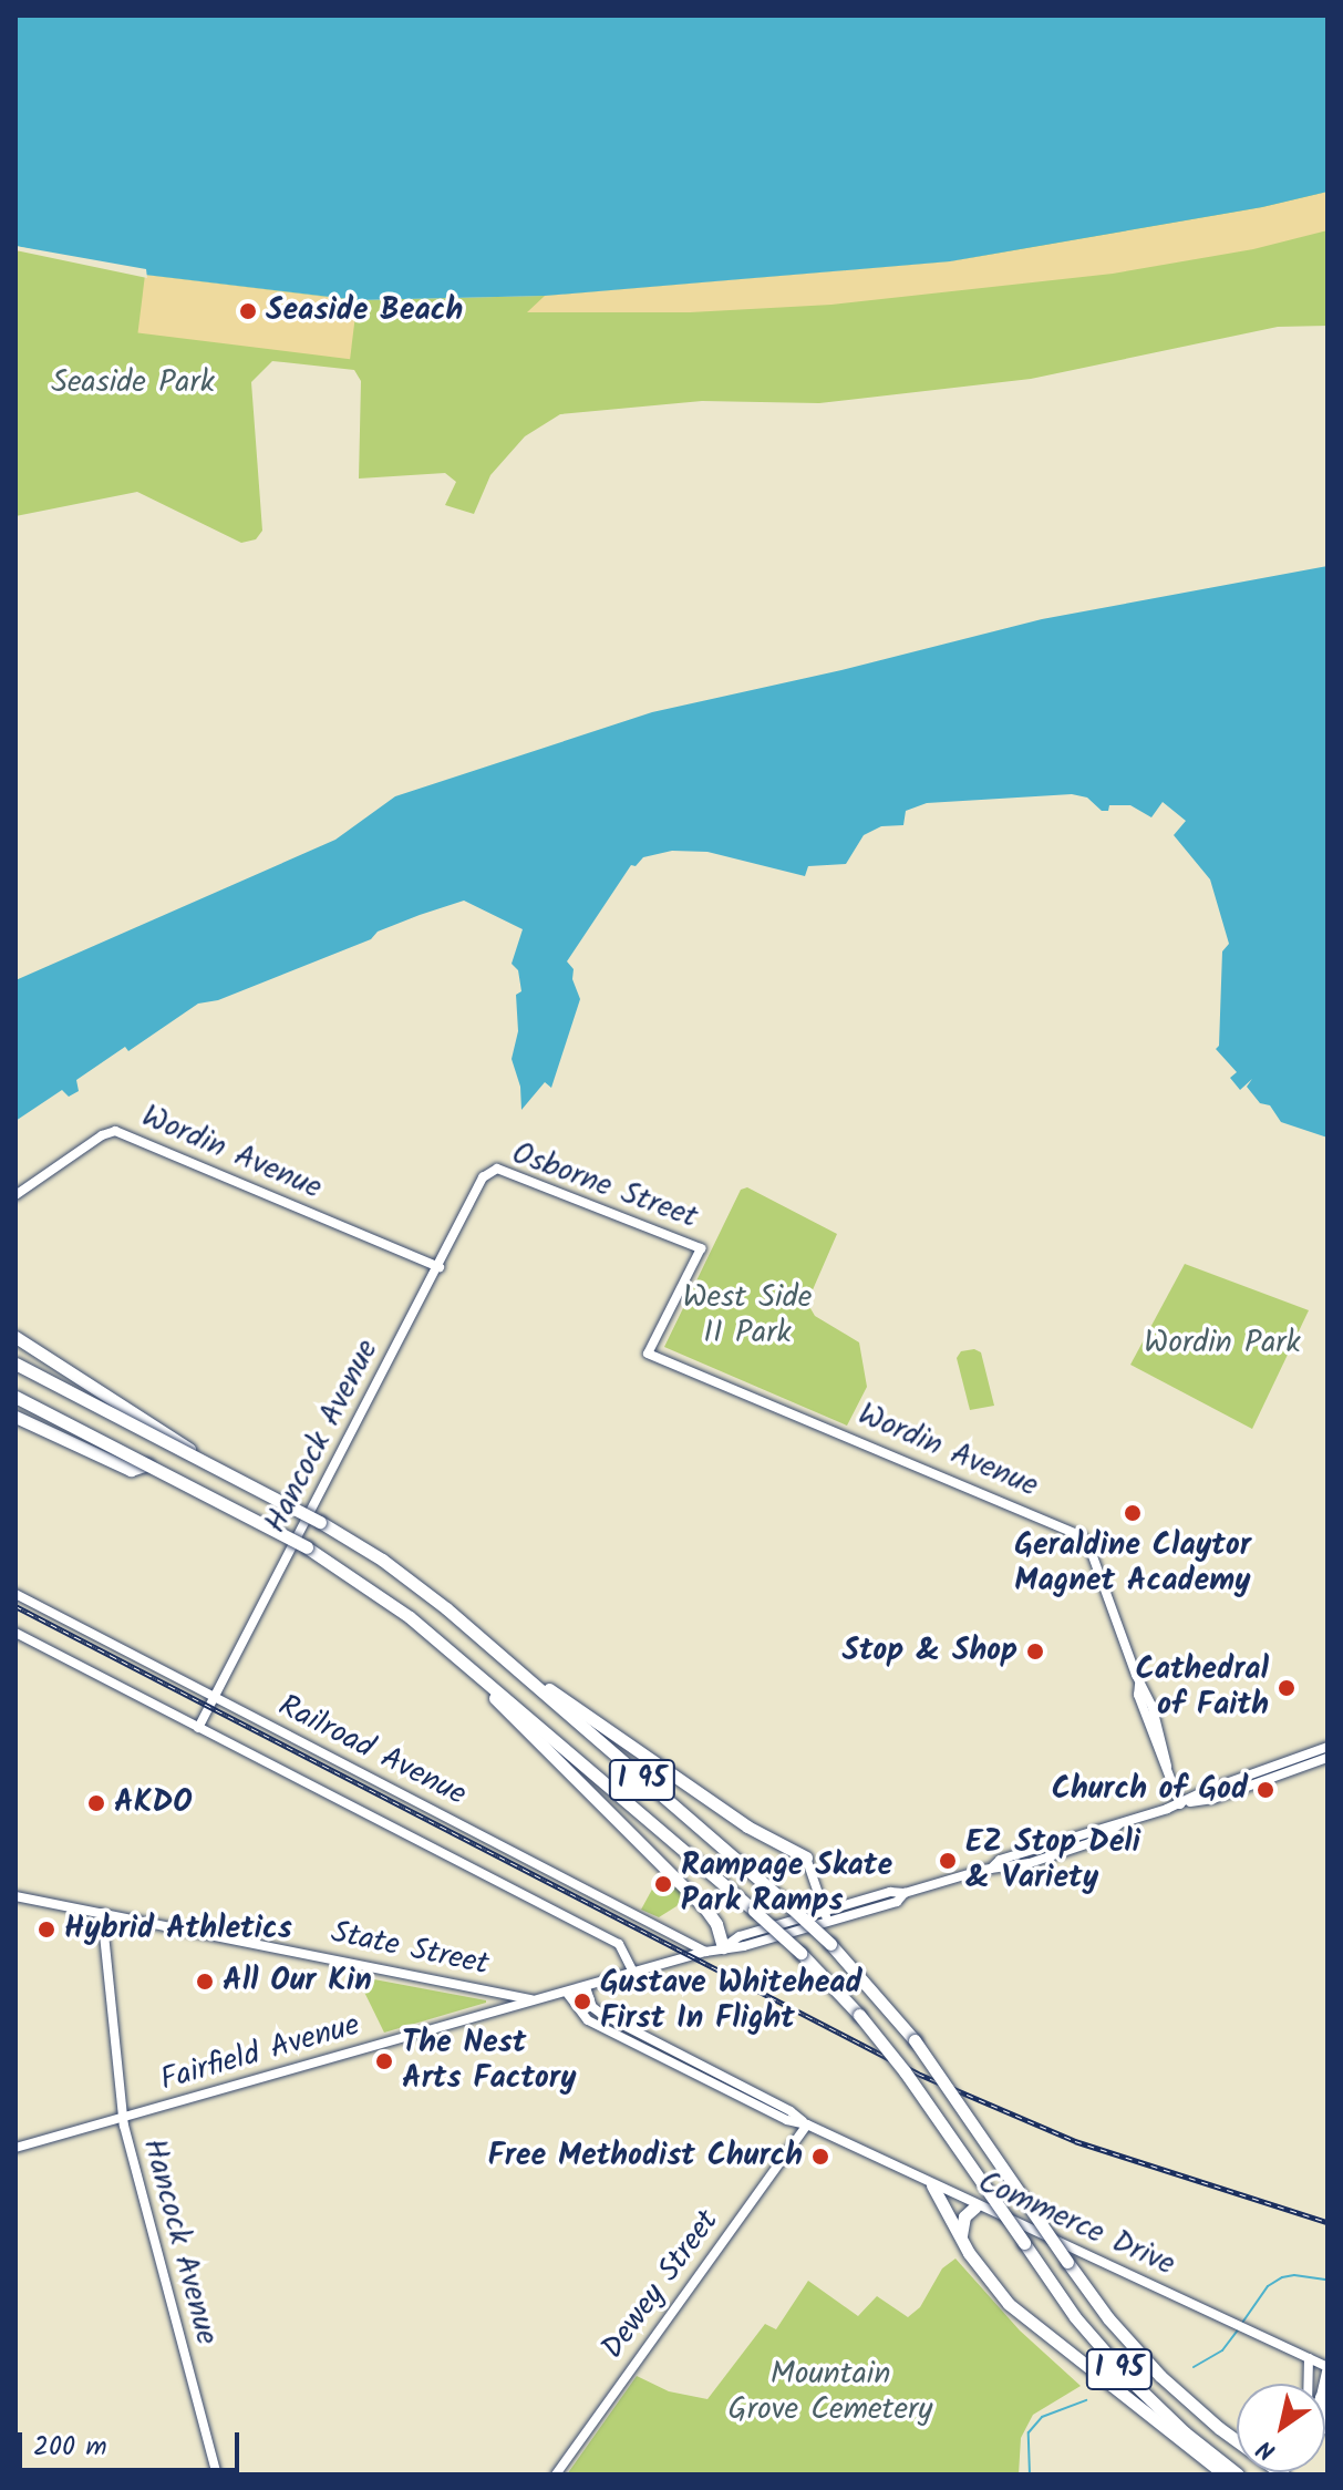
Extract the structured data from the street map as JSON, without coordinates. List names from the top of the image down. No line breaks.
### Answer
{"streets":{"highway":["I 95"],"street":["Wordin Avenue","Osborne Street","Hancock Avenue","Railroad Avenue","State Street","Fairfield Avenue","Commerce Drive","Dewey Street"]},"crossings":[["Wordin Avenue","Osborne Street"],["Wordin Avenue","Hancock Avenue"],["Wordin Avenue","Fairfield Avenue"],["Osborne Street","Hancock Avenue"],["Hancock Avenue","Railroad Avenue"],["Hancock Avenue","State Street"],["Hancock Avenue","Fairfield Avenue"],["Railroad Avenue","Fairfield Avenue"],["State Street","Fairfield Avenue"],["Fairfield Avenue","Commerce Drive"],["Commerce Drive","Dewey Street"]],"parks":["Seaside Park","West Side II Park","Wordin Park","Mountain Grove Cemetery"],"places":["Seaside Beach","Geraldine Claytor Magnet Academy","Stop & Shop","Cathedral of Faith","Church of God","AKDO","EZ Stop Deli & Variety","Rampage Skate Park Ramps","Hybrid Athletics","All Our Kin","Gustave Whitehead First In Flight","The Nest Arts Factory","Free Methodist Church"],"scale_bar":"200 m","north":"bottom left"}
